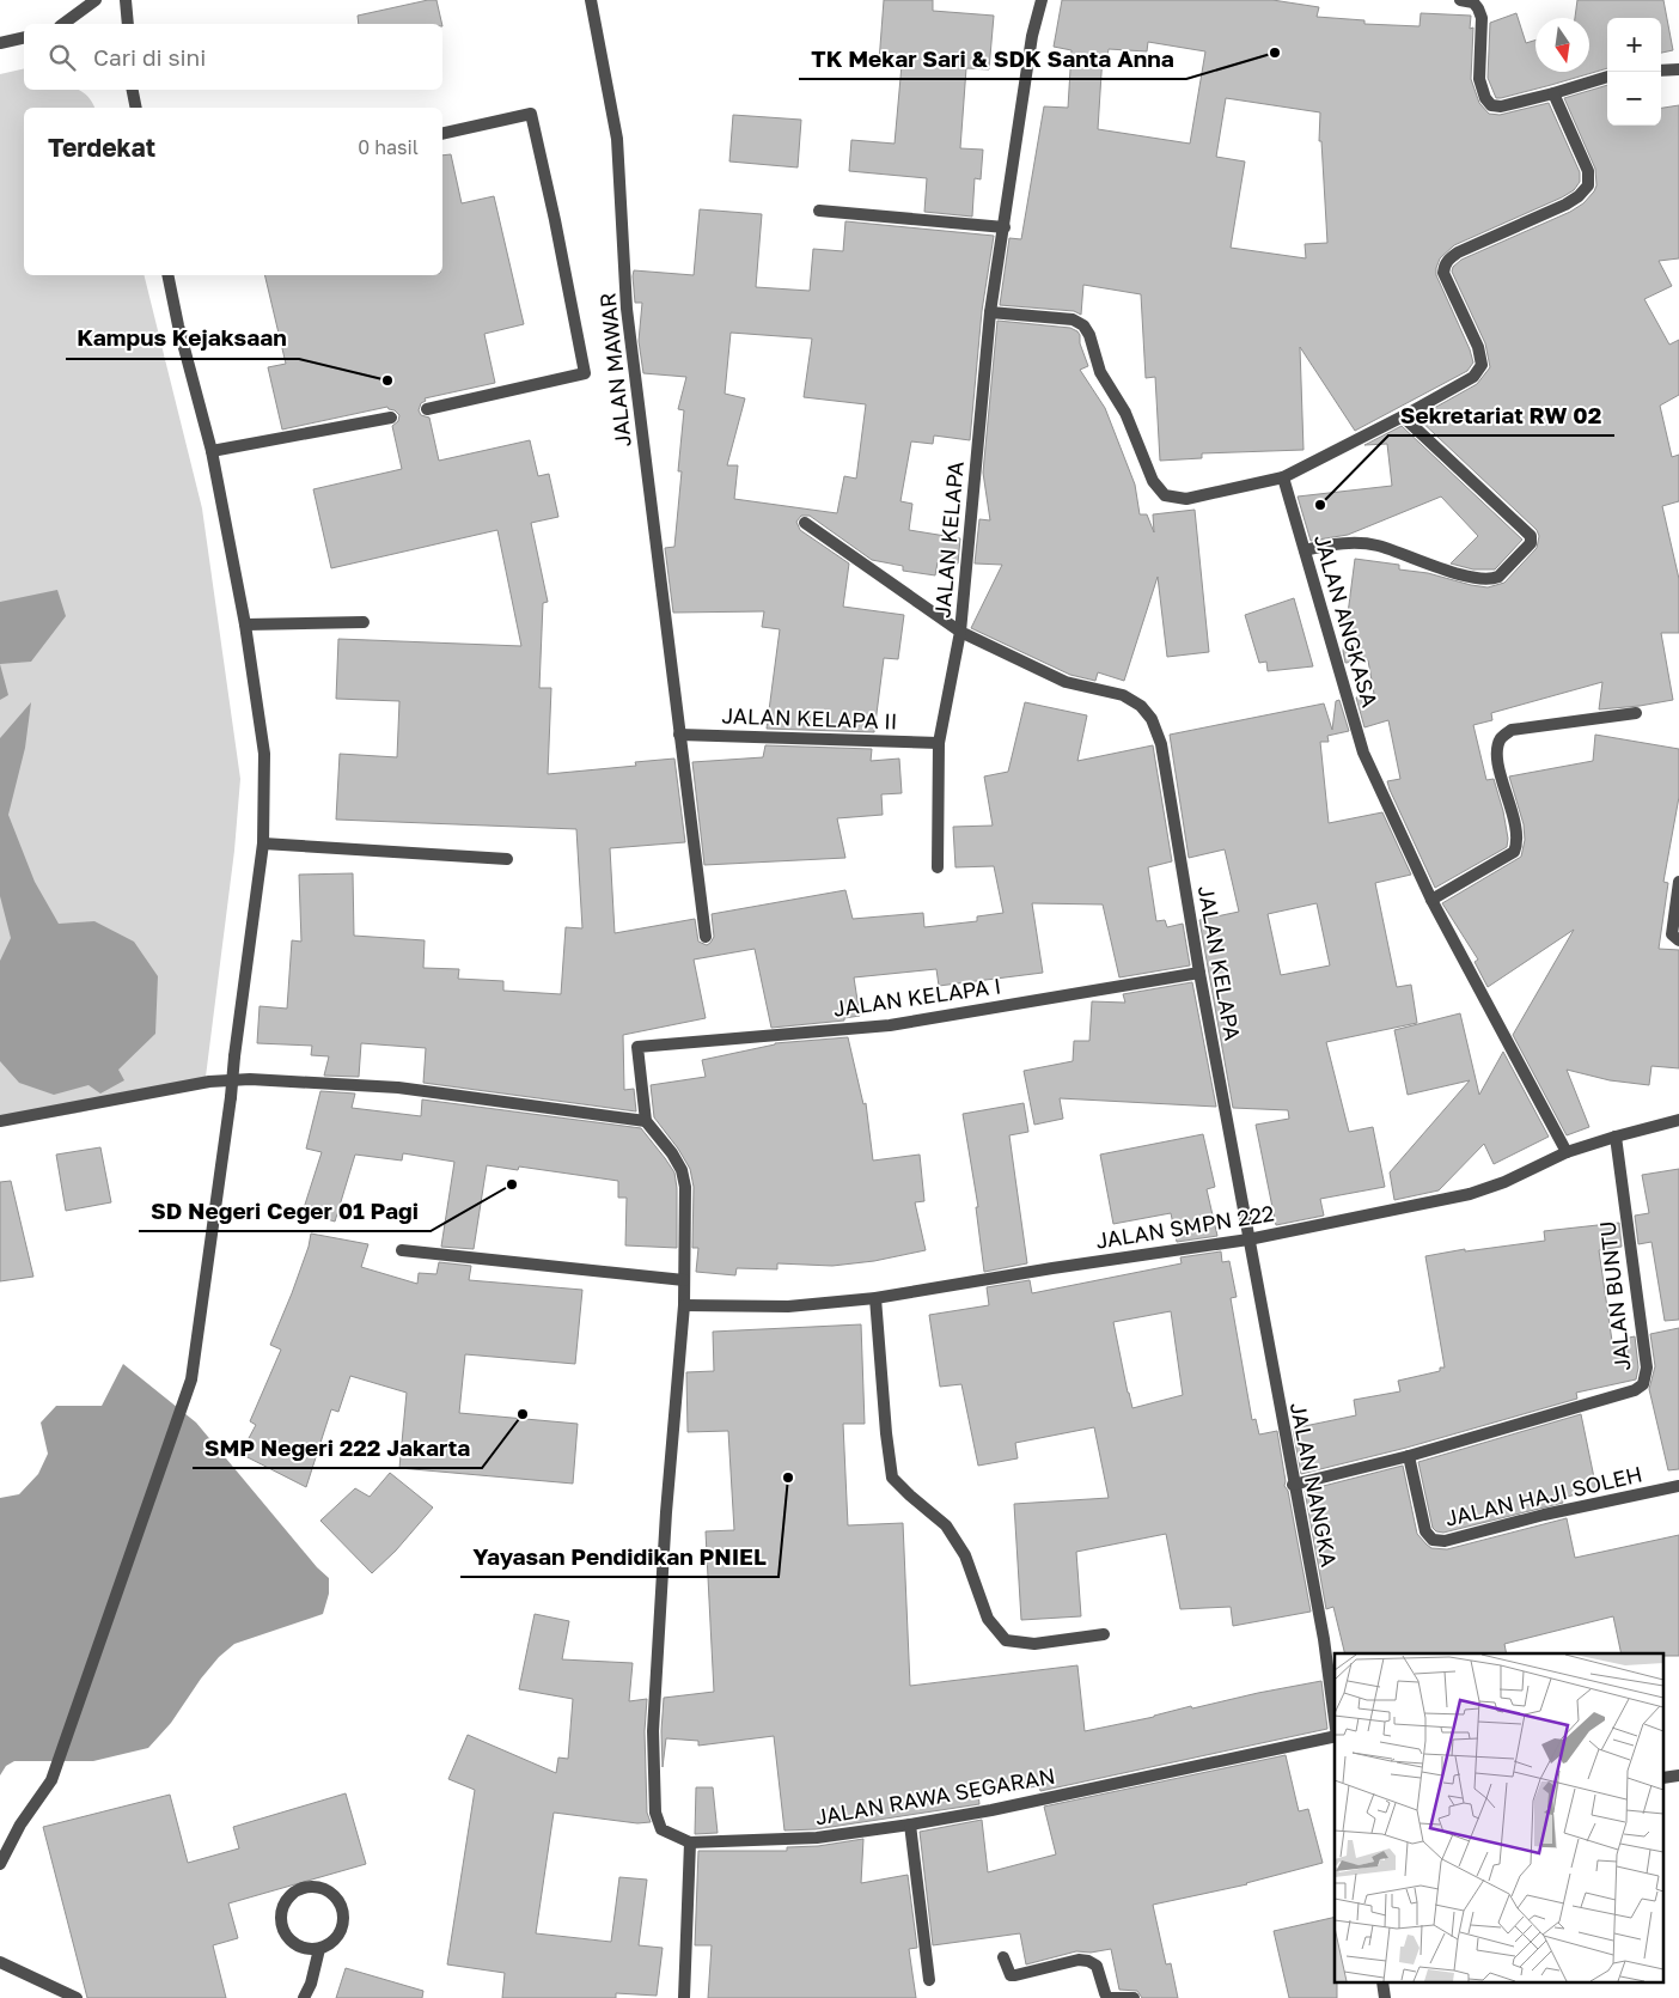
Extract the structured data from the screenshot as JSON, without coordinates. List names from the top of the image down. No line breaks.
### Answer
{"streets":{"street":["JALAN MAWAR","JALAN KELAPA","JALAN ANGKASA","JALAN KELAPA II","JALAN KELAPA I","JALAN SMPN 222","JALAN BUNTU","JALAN NANGKA","JALAN HAJI SOLEH","JALAN RAWA SEGARAN"]},"crossings":[["JALAN MAWAR","JALAN KELAPA II"],["JALAN KELAPA","JALAN KELAPA I"],["JALAN KELAPA","JALAN SMPN 222"],["JALAN KELAPA","JALAN NANGKA"],["JALAN ANGKASA","JALAN SMPN 222"],["JALAN SMPN 222","JALAN BUNTU"],["JALAN SMPN 222","JALAN NANGKA"],["JALAN BUNTU","JALAN HAJI SOLEH"]],"places":["TK Mekar Sari & SDK Santa Anna","Kampus Kejaksaan","Sekretariat RW 02","SD Negeri Ceger 01 Pagi","SMP Negeri 222 Jakarta","Yayasan Pendidikan PNIEL"],"north":"bottom","page":{"map_buttons":["+","−"],"search":"Cari di sini","heading":["Terdekat","0 hasil"]}}
